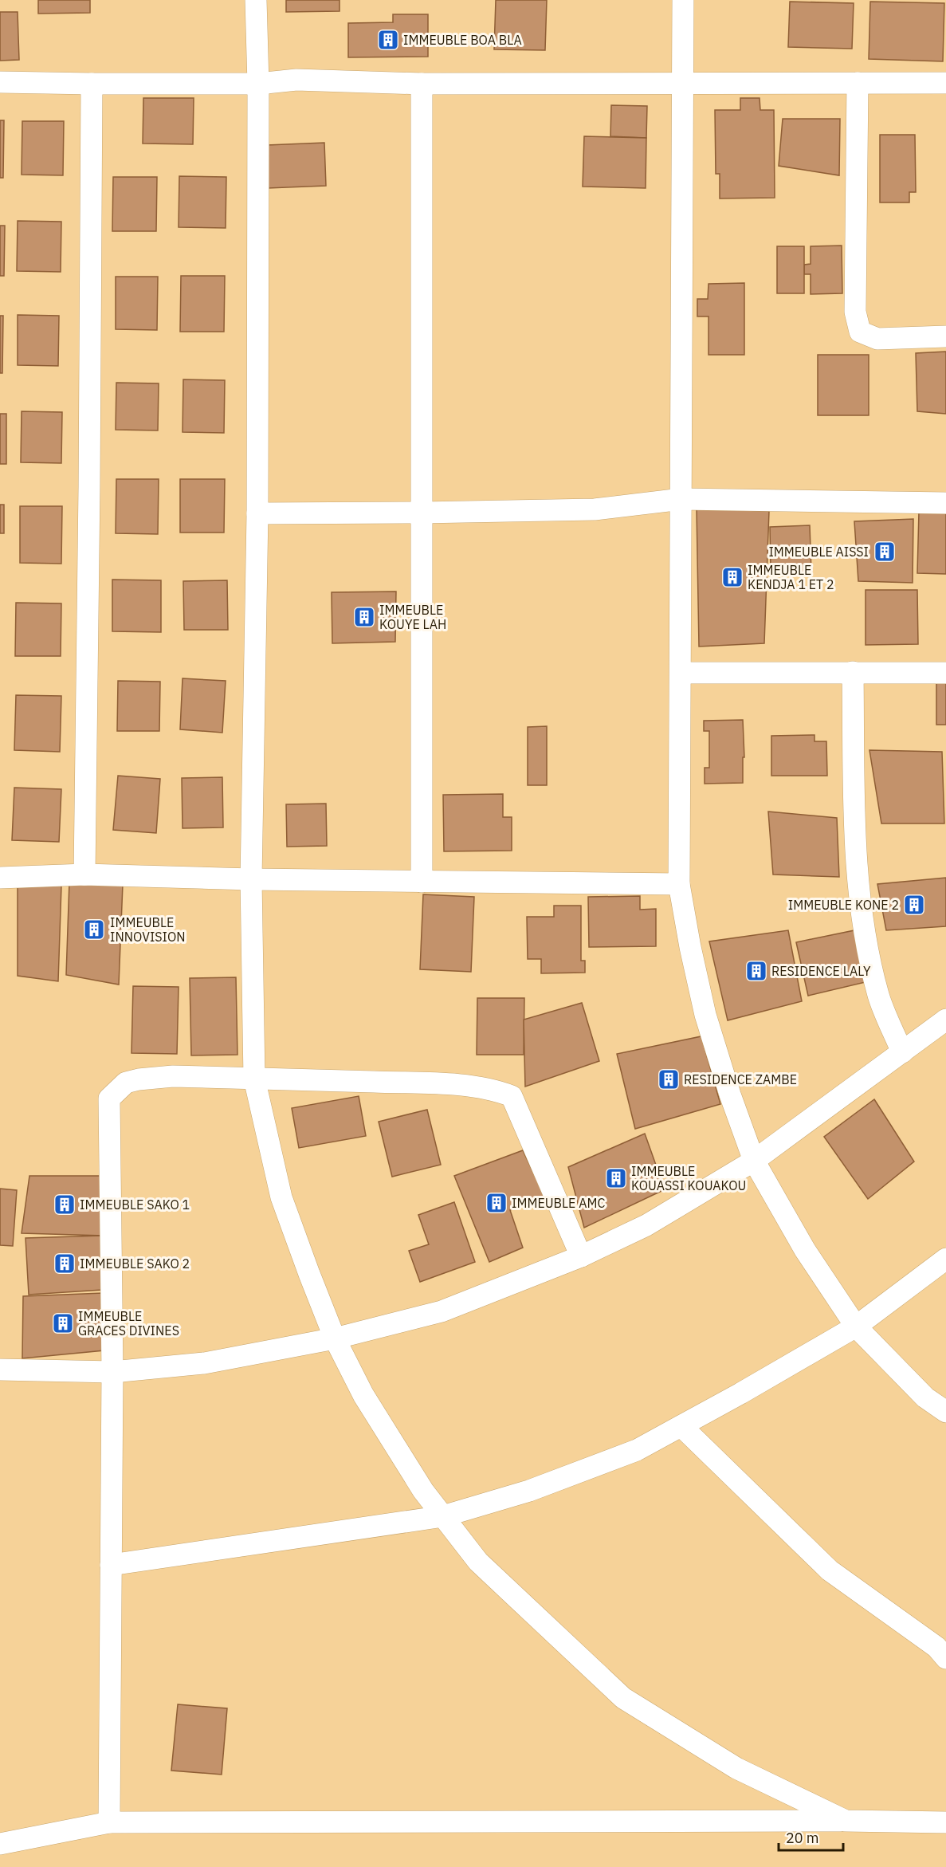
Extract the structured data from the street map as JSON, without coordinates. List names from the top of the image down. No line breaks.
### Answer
{"places":{"building":["IMMEUBLE BOA BLA","IMMEUBLE AISSI","IMMEUBLE KENDJA 1 ET 2","IMMEUBLE KOUYE LAH","IMMEUBLE KONE 2","IMMEUBLE INNOVISION","RESIDENCE LALY","RESIDENCE ZAMBE","IMMEUBLE KOUASSI KOUAKOU","IMMEUBLE AMC","IMMEUBLE SAKO 1","IMMEUBLE SAKO 2","IMMEUBLE GRACES DIVINES"]},"scale_bar":"20 m"}
